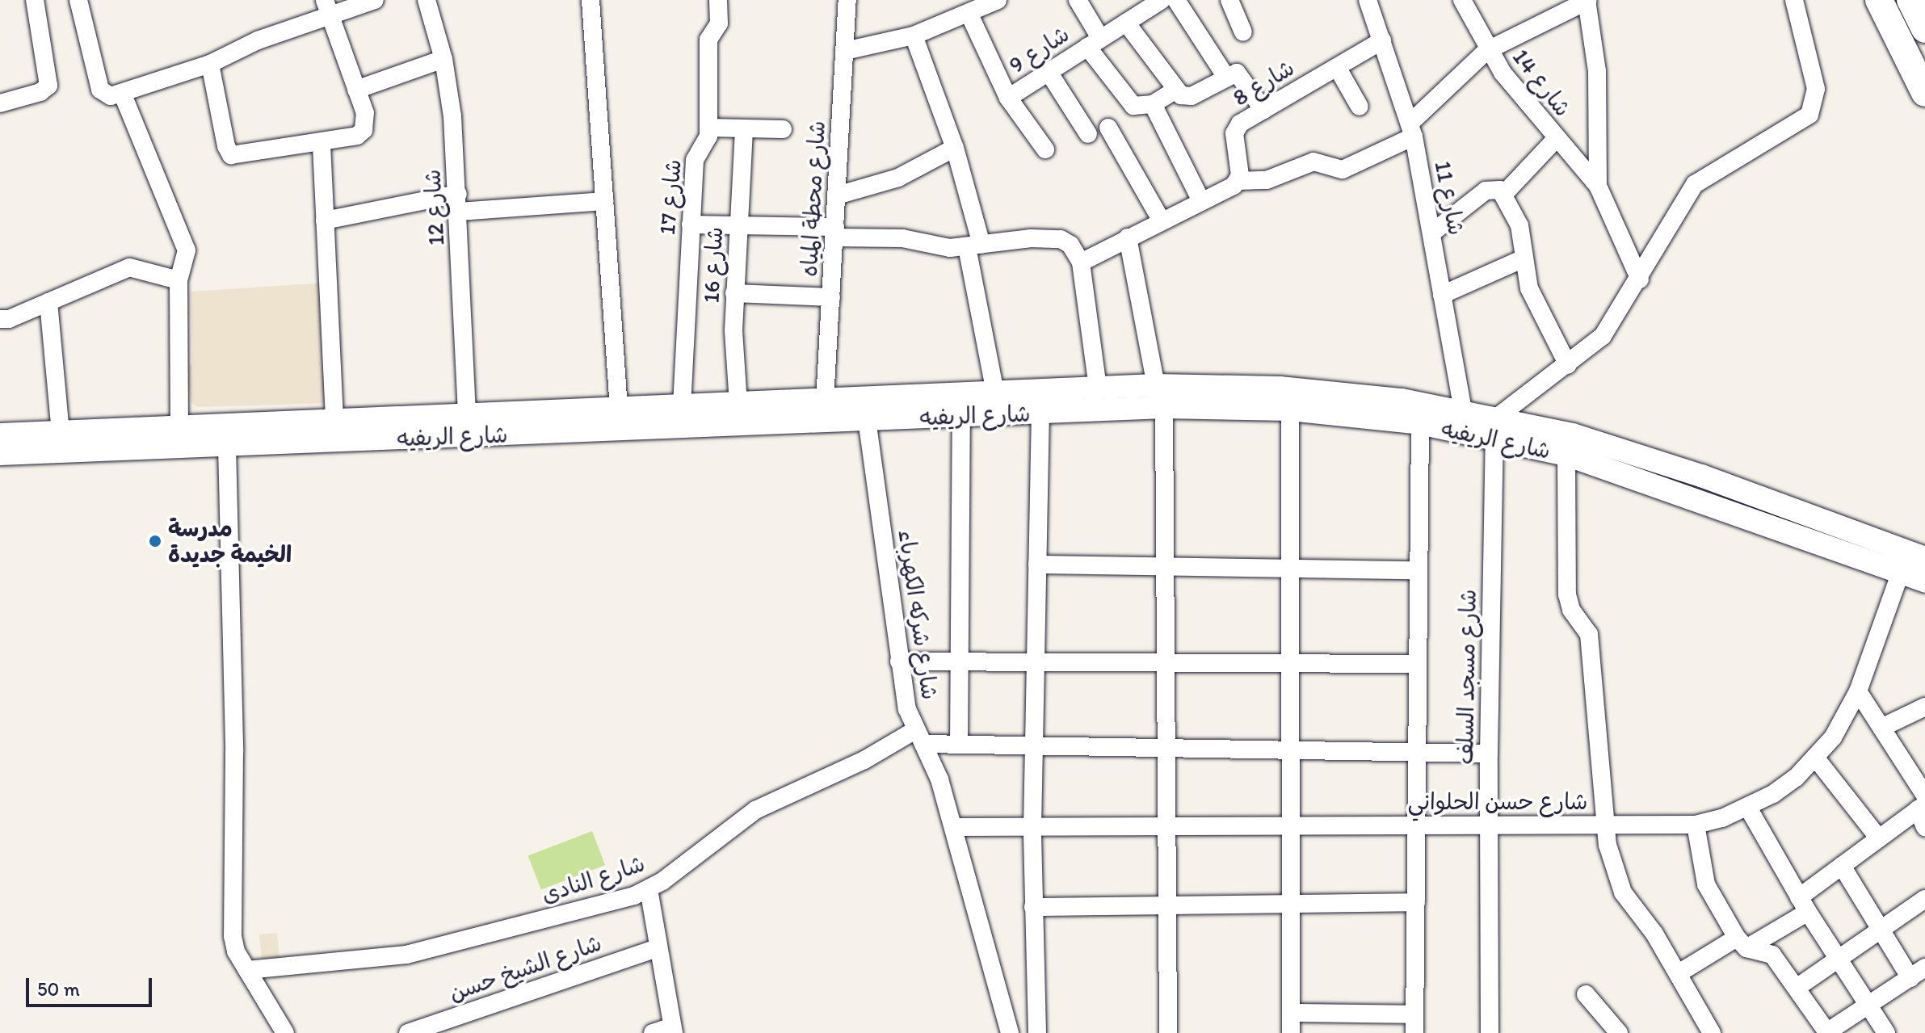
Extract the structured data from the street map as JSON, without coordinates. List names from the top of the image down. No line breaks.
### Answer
{"streets":{"street":["شارع 9","شارع 8","شارع 14","شارع 17","شارع 11","شارع محطة المياه","شارع 12","شارع 16","شارع الريفيه","شارع شركه الكهرباء","شارع مسجد السلف","شارع حسن الحلواني","شارع النادى","شارع الشيخ حسن"]},"crossings":[["شارع 8","شارع 11"],["شارع 17","شارع الريفيه"],["شارع 11","شارع الريفيه"],["شارع محطة المياه","شارع الريفيه"],["شارع 12","شارع الريفيه"],["شارع 16","شارع الريفيه"],["شارع الريفيه","شارع شركه الكهرباء"],["شارع الريفيه","شارع مسجد السلف"],["شارع الريفيه","شارع حسن الحلواني"],["شارع شركه الكهرباء","شارع حسن الحلواني"],["شارع شركه الكهرباء","شارع النادى"],["شارع مسجد السلف","شارع حسن الحلواني"]],"places":["مدرسة الخيمة جديدة"],"scale_bar":"50 m"}
